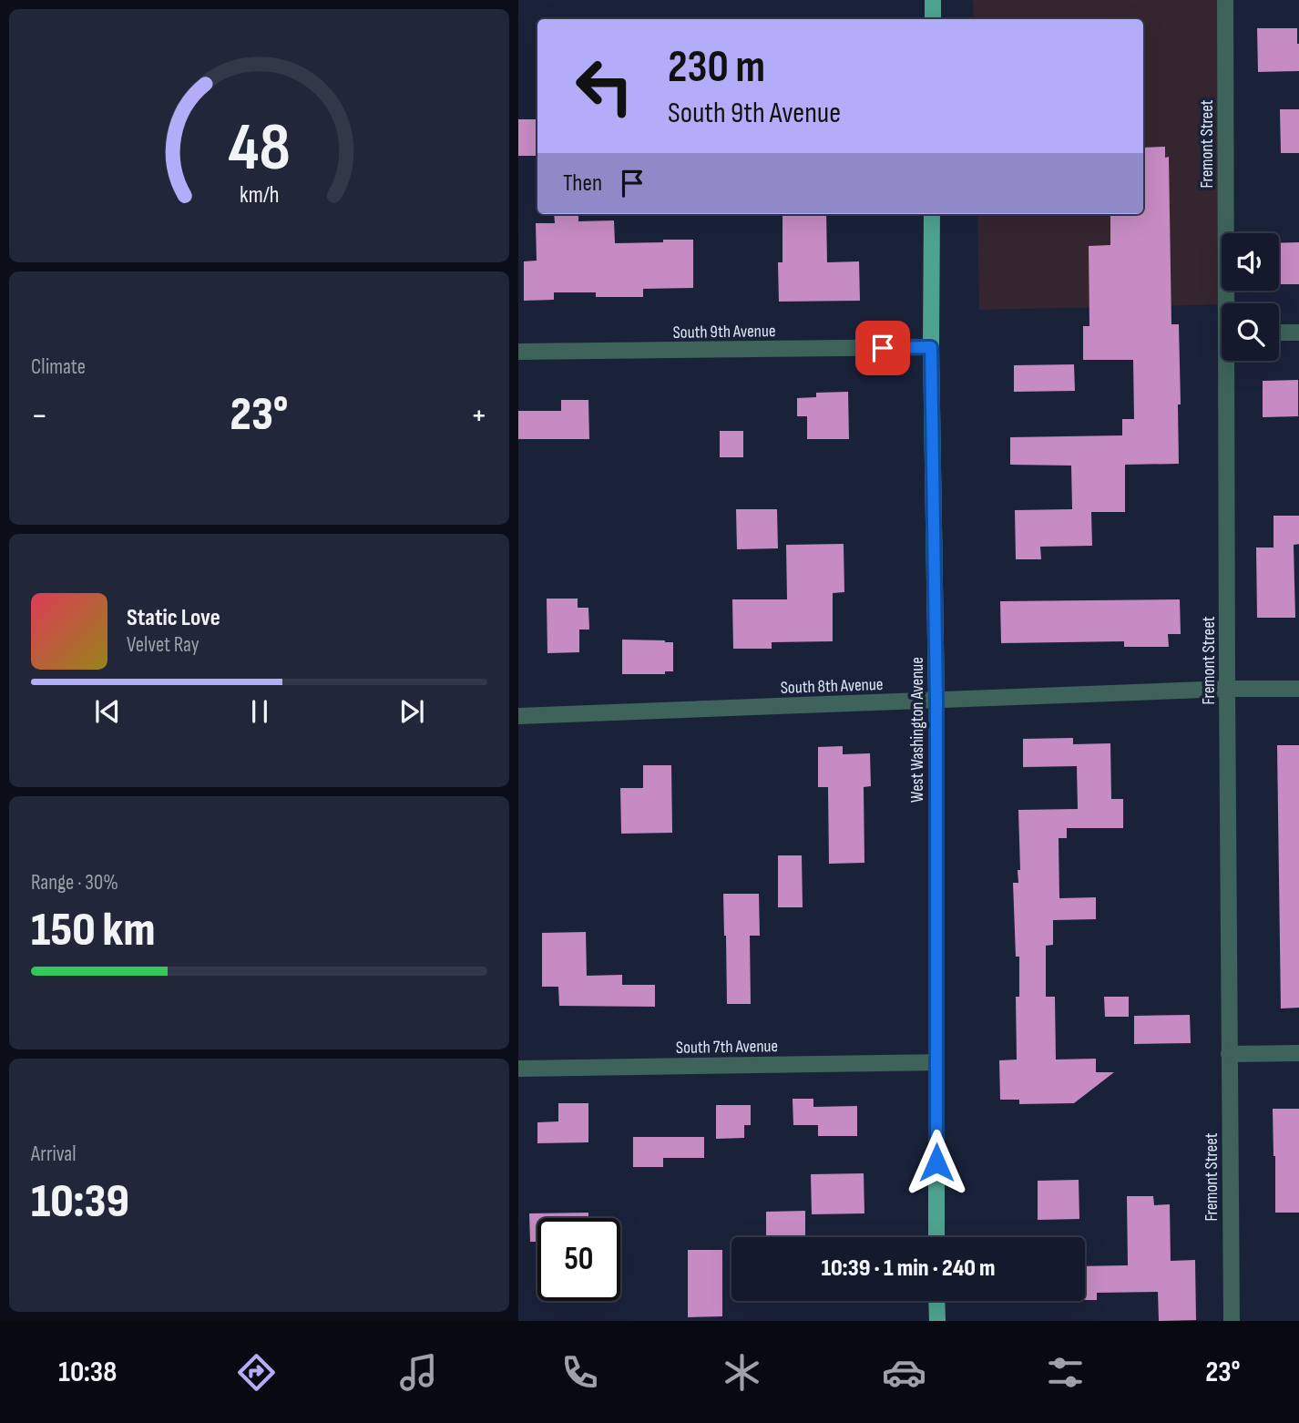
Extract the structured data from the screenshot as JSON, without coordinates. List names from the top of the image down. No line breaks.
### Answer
{"streets":{"main road":["West Washington Avenue"],"street":["Fremont Street","South 9th Avenue","South 8th Avenue","South 7th Avenue"]},"crossings":[["Fremont Street","South 8th Avenue"],["South 9th Avenue","West Washington Avenue"],["South 8th Avenue","West Washington Avenue"],["West Washington Avenue","South 7th Avenue"]],"page":{"turn":["230 m","South 9th Avenue"],"then":"Then","tile":["Climate",["Range · 30%","150 km"],["Arrival","10:39"]],"heat":["−","23°","+"],"song":["Static Love","Velvet Ray"],"limit":"50","trip":"10:39 · 1 min · 240 m","tabs":["10:38","23°"],"gauge":["48","km/h"]}}
